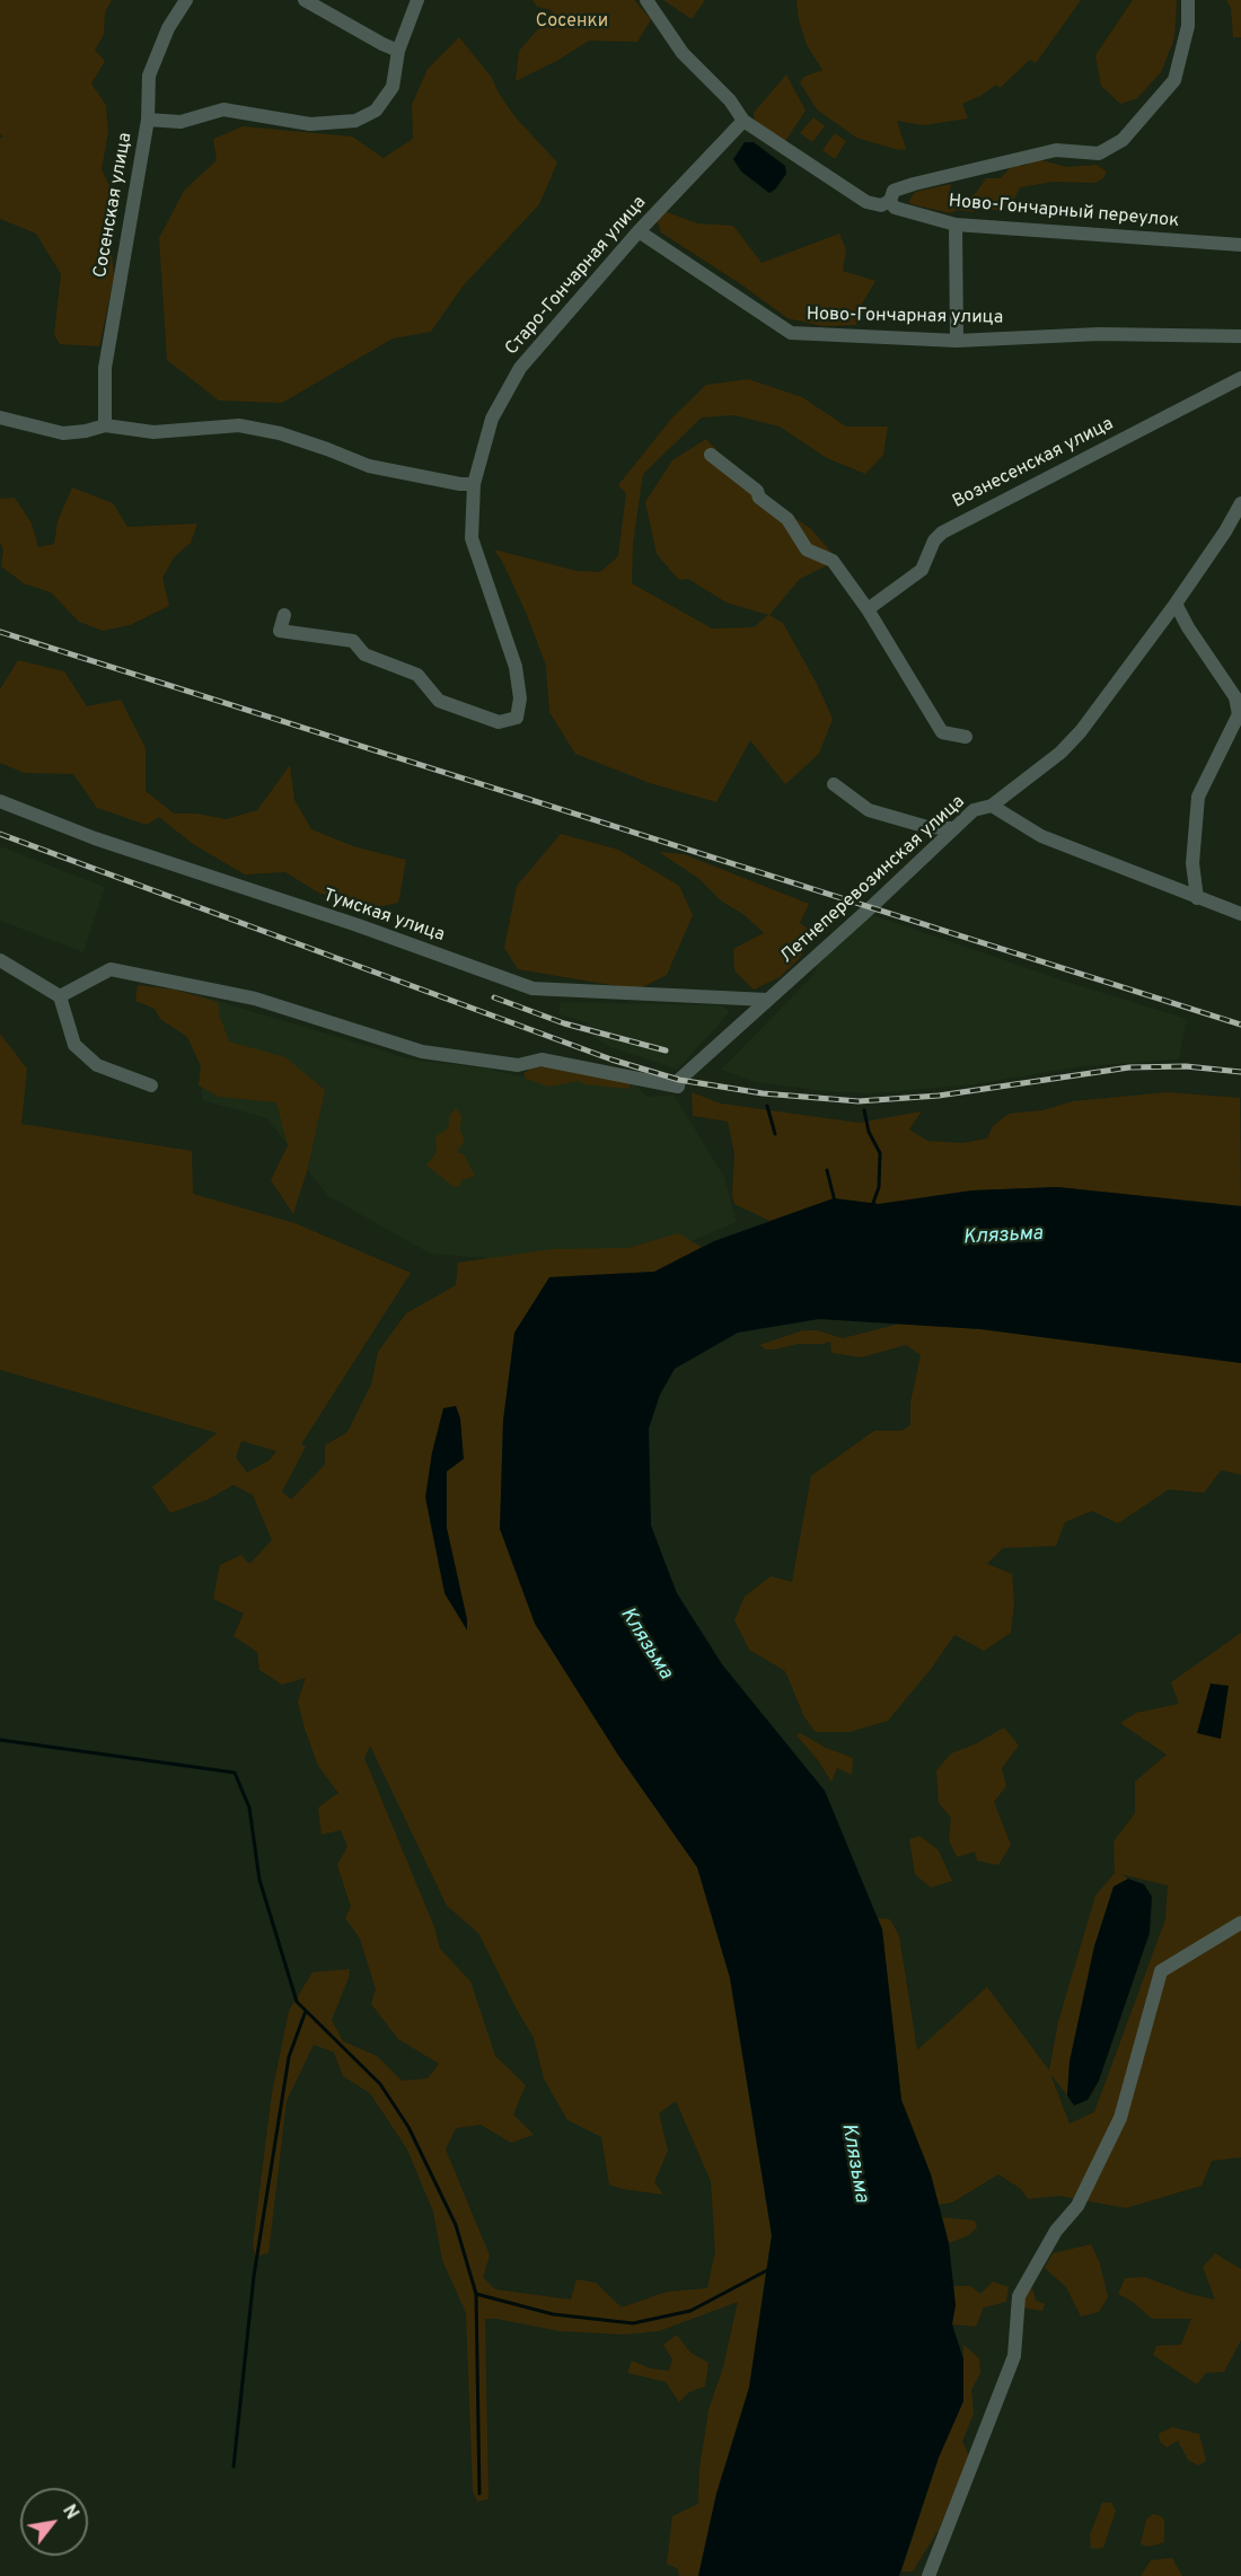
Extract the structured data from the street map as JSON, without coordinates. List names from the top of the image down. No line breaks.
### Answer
{"streets":{"street":["Сосенская улица","Ново-Гончарный переулок","Старо-Гончарная улица","Ново-Гончарная улица","Вознесенская улица","Летнеперевозинская улица","Тумская улица"]},"crossings":[["Ново-Гончарный переулок","Старо-Гончарная улица"],["Старо-Гончарная улица","Ново-Гончарная улица"],["Летнеперевозинская улица","Тумская улица"]],"water":["Клязьма"],"parks":["Сосенки"],"north":"top right"}
